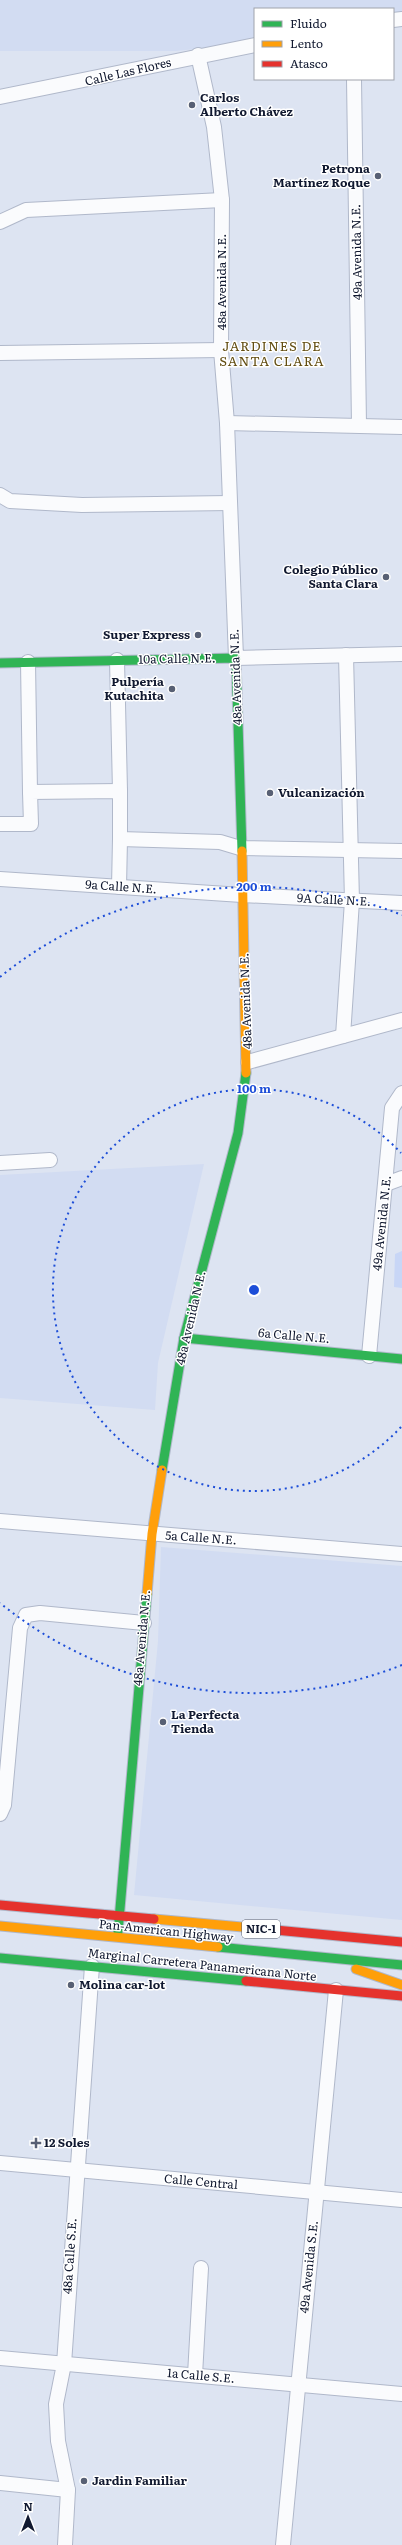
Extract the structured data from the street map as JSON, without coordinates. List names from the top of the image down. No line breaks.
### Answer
{"streets":{"main road":["48a Avenida N.E.","10a Calle N.E.","6a Calle N.E.","NIC-1","Pan-American Highway","Marginal Carretera Panamericana Norte"],"street":["Calle Las Flores","49a Avenida N.E.","9a Calle N.E.","9A Calle N.E.","5a Calle N.E.","Calle Central","48a Calle S.E.","49a Avenida S.E.","1a Calle S.E."]},"crossings":[["Calle Las Flores","48a Avenida N.E."],["49a Avenida N.E.","6a Calle N.E."],["48a Avenida N.E.","10a Calle N.E."],["48a Avenida N.E.","9a Calle N.E."],["48a Avenida N.E.","9A Calle N.E."],["48a Avenida N.E.","6a Calle N.E."],["48a Avenida N.E.","5a Calle N.E."],["48a Avenida N.E.","Pan-American Highway"],["9a Calle N.E.","9A Calle N.E."],["Marginal Carretera Panamericana Norte","48a Calle S.E."],["Marginal Carretera Panamericana Norte","49a Avenida S.E."],["Calle Central","48a Calle S.E."],["Calle Central","49a Avenida S.E."],["48a Calle S.E.","1a Calle S.E."],["49a Avenida S.E.","1a Calle S.E."]],"districts":["JARDINES DE SANTA CLARA"],"places":{"other":["Carlos Alberto Chávez","Petrona Martínez Roque","Colegio Público Santa Clara","Super Express","Pulpería Kutachita","Vulcanización","La Perfecta Tienda","Molina car-lot","Jardin Familiar"],"health":["12 Soles"]},"legend":["Fluido","Lento","Atasco"],"north":"top","rings":["200 m","100 m"]}
